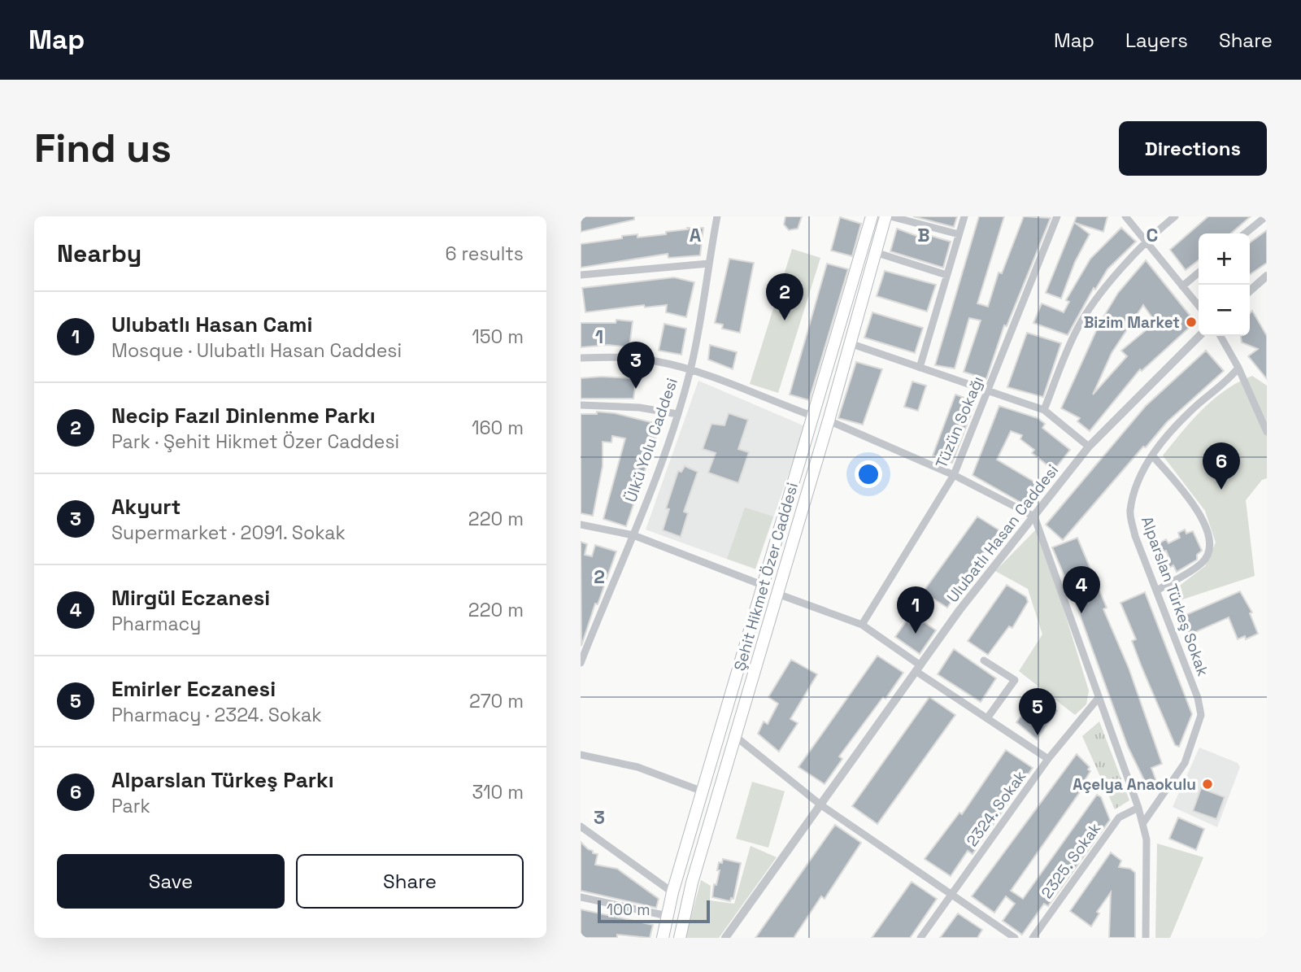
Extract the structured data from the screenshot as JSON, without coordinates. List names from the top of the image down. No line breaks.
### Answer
{"streets":{"main road":["Şehit Hikmet Özer Caddesi"],"street":["Tüzün Sokağı","Ülkü Yolu Caddesi","Ulubatlı Hasan Caddesi","Alparslan Türkeş Sokak","2324. Sokak","2325. Sokak"]},"places":["Bizim Market","Açelya Anaokulu"],"scale_bar":"100 m","page":{"header":"Map","nav":["Map","Layers","Share"],"buttons":["Directions",["Save","Share"]],"title":"Find us","heading":["Nearby","6 results"],"map_buttons":["+","−"],"pins":["2","3","6","4","1","5"],"list":[{"mark":"1","name":"Ulubatlı Hasan Cami","note":"Mosque · Ulubatlı Hasan Caddesi","value":"150 m"},{"mark":"2","name":"Necip Fazıl Dinlenme Parkı","note":"Park · Şehit Hikmet Özer Caddesi","value":"160 m"},{"mark":"3","name":"Akyurt","note":"Supermarket · 2091. Sokak","value":"220 m"},{"mark":"4","name":"Mirgül Eczanesi","note":"Pharmacy","value":"220 m"},{"mark":"5","name":"Emirler Eczanesi","note":"Pharmacy · 2324. Sokak","value":"270 m"},{"mark":"6","name":"Alparslan Türkeş Parkı","note":"Park","value":"310 m"}],"scale":"100 m"},"grid":{"columns":["A","B","C"],"rows":["1","2","3"]}}
